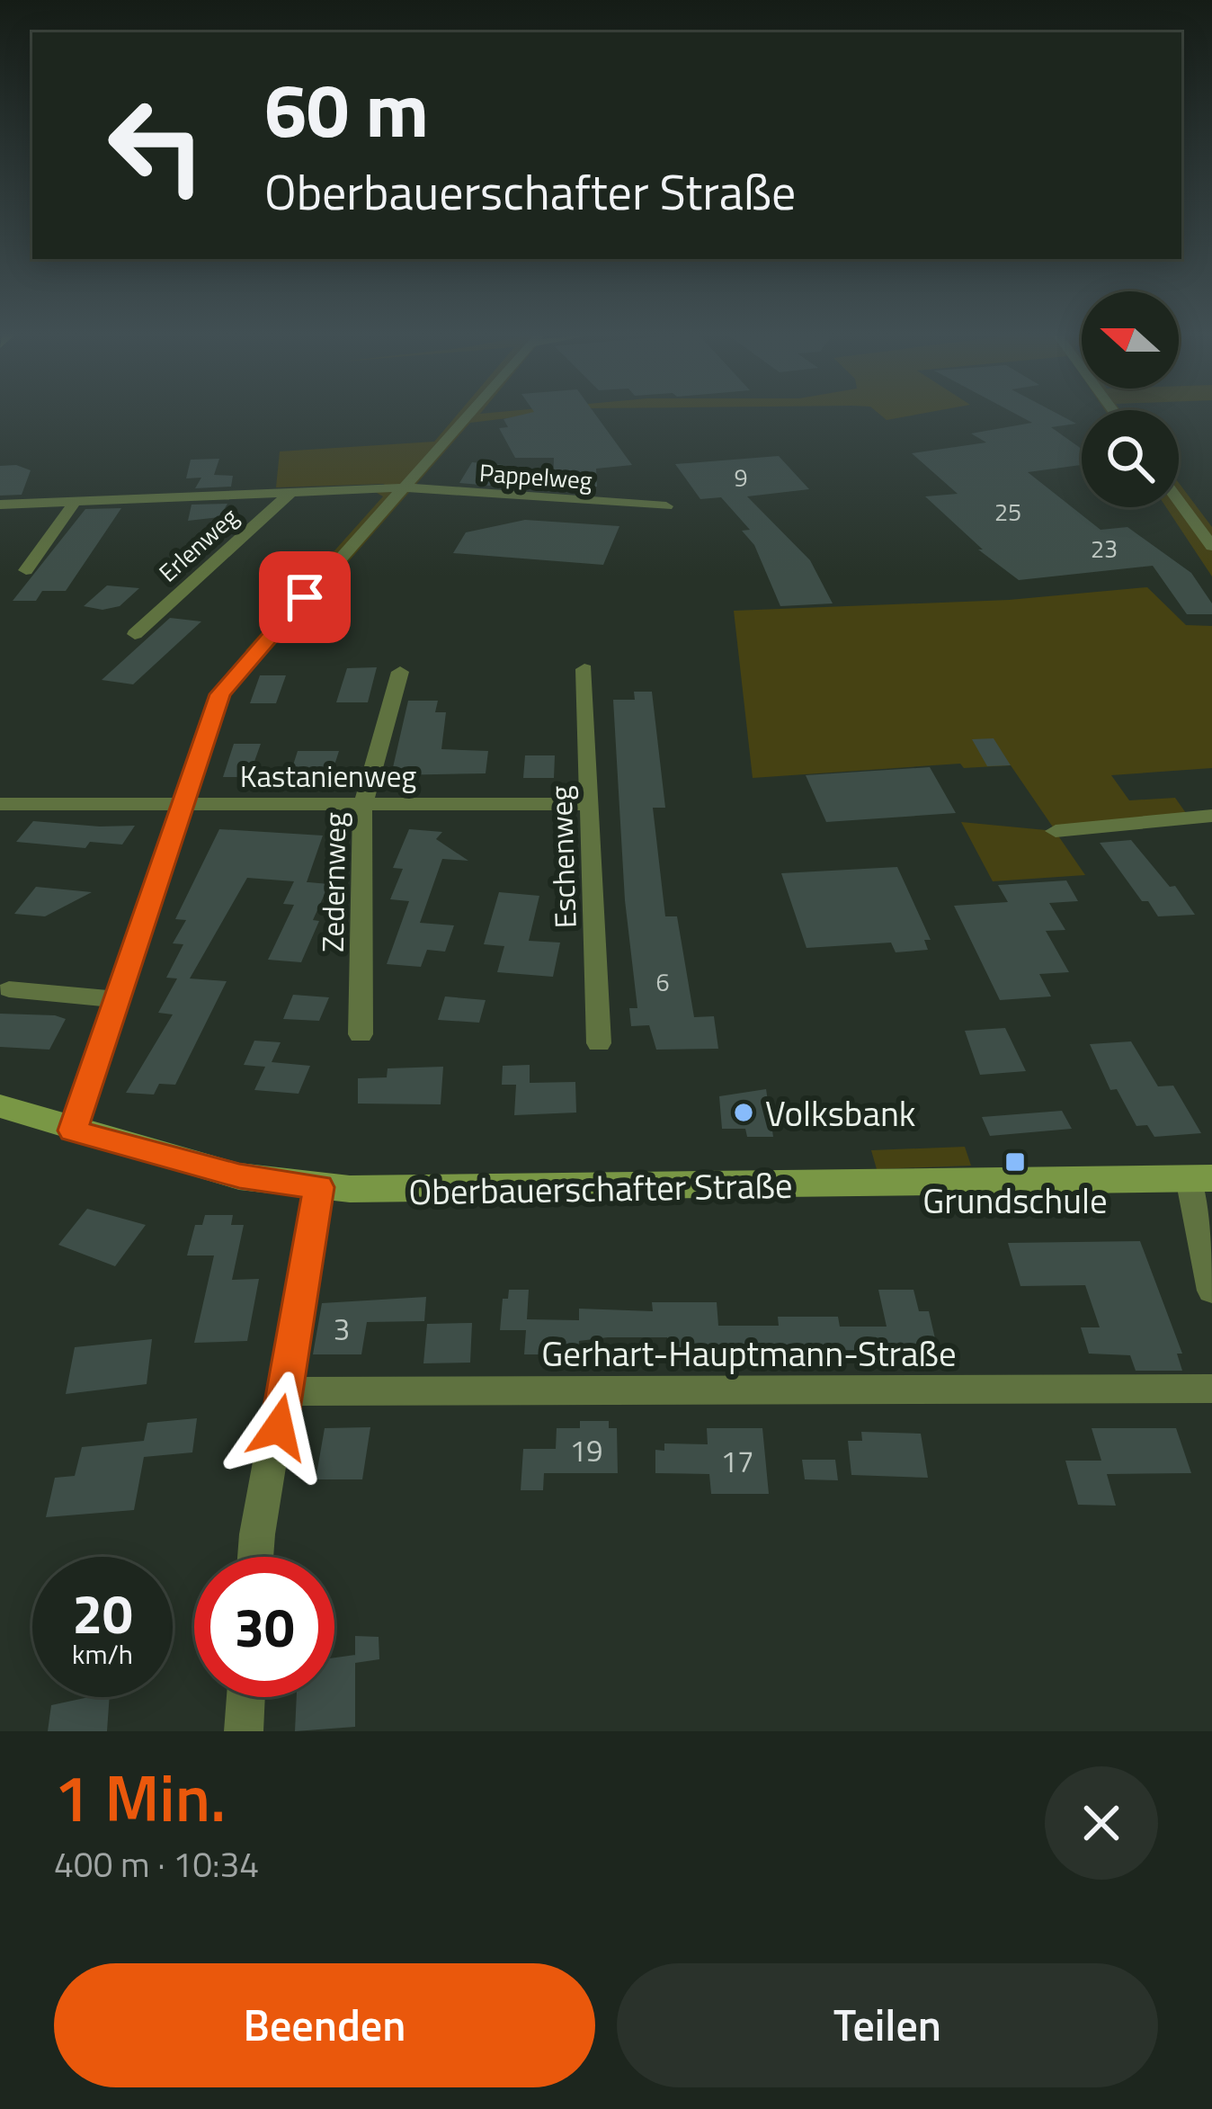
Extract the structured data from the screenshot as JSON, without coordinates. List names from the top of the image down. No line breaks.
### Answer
{"streets":{"main road":["Oberbauerschafter Straße"],"street":["Pappelweg","Erlenweg","Kastanienweg","Eschenweg","Zedernweg","Gerhart-Hauptmann-Straße"]},"crossings":[["Pappelweg","Erlenweg"],["Kastanienweg","Eschenweg"],["Kastanienweg","Zedernweg"]],"places":{"other":["Volksbank"],"transit":["Grundschule"]},"house_numbers":["9","25","23","6","3","19","17"],"north":"left","page":{"turn":["60 m","Oberbauerschafter Straße"],"speed":"20 km/h","limit":"30","heading":["1 Min.","400 m · 10:34"],"buttons":["Beenden","Teilen"]}}
